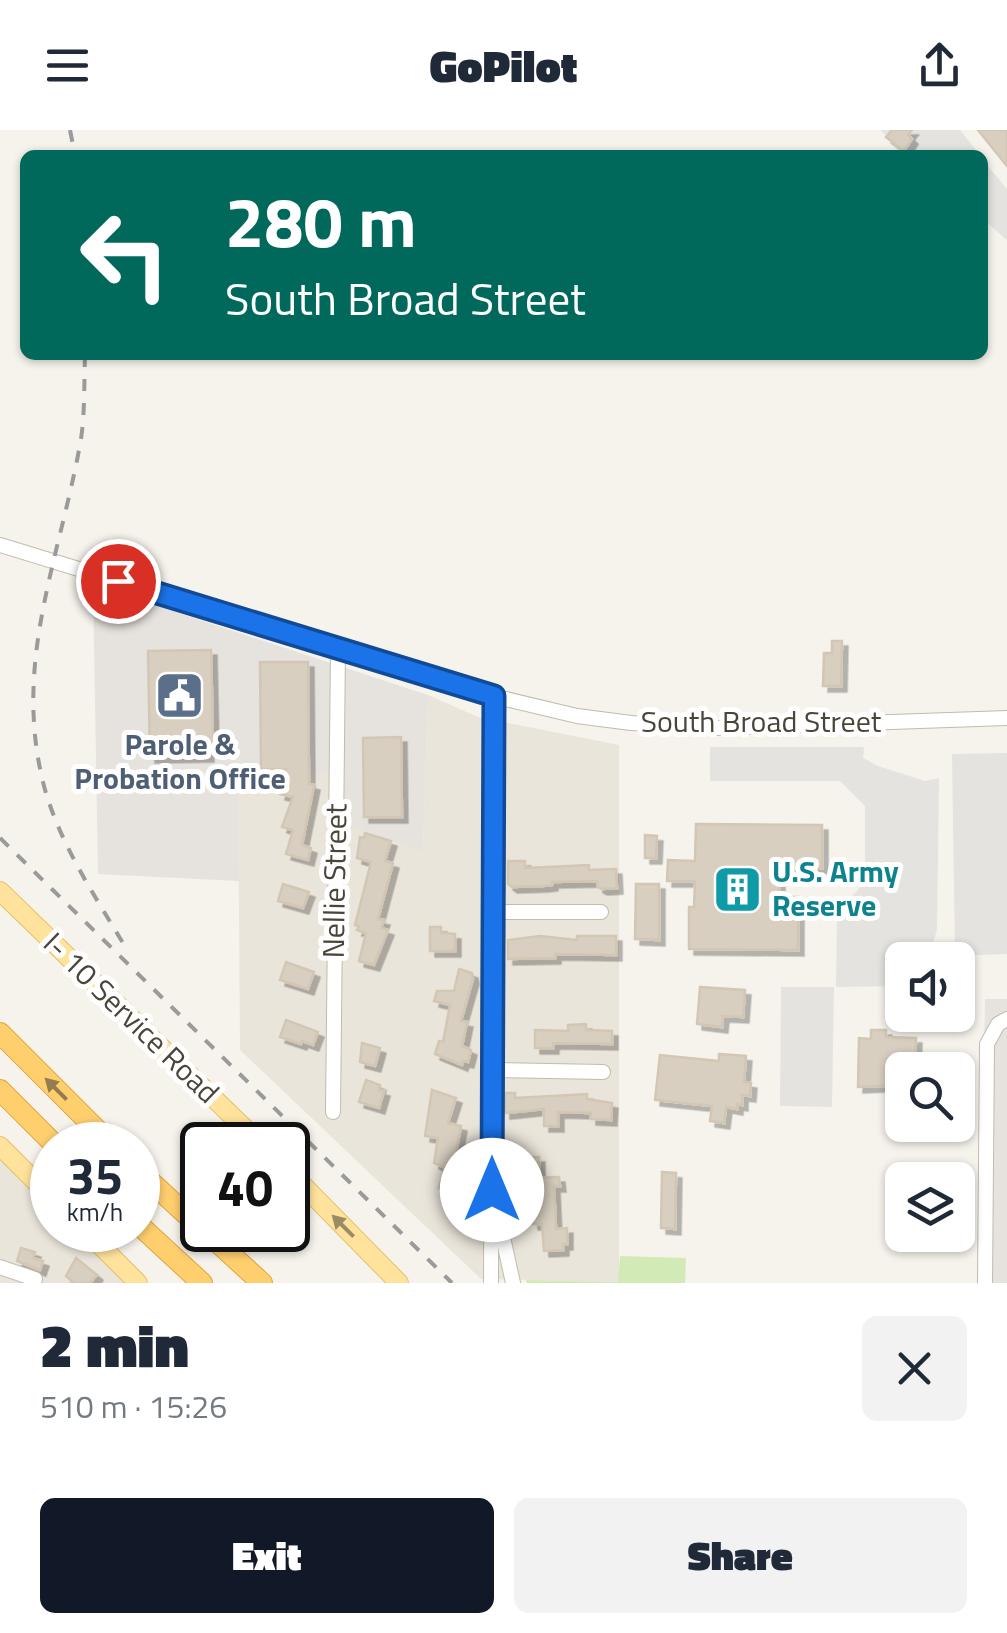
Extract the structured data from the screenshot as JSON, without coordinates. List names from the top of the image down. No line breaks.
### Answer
{"streets":{"main road":["I- 10 Service Road"],"street":["South Broad Street","Nellie Street"]},"crossings":[["South Broad Street","Nellie Street"]],"places":{"public building":["Parole & Probation Office"],"building":["U.S. Army Reserve"]},"page":{"header":"GoPilot","turn":["280 m","South Broad Street"],"speed":"35 km/h","limit":"40","heading":["2 min","510 m · 15:26"],"buttons":["Exit","Share"]}}
